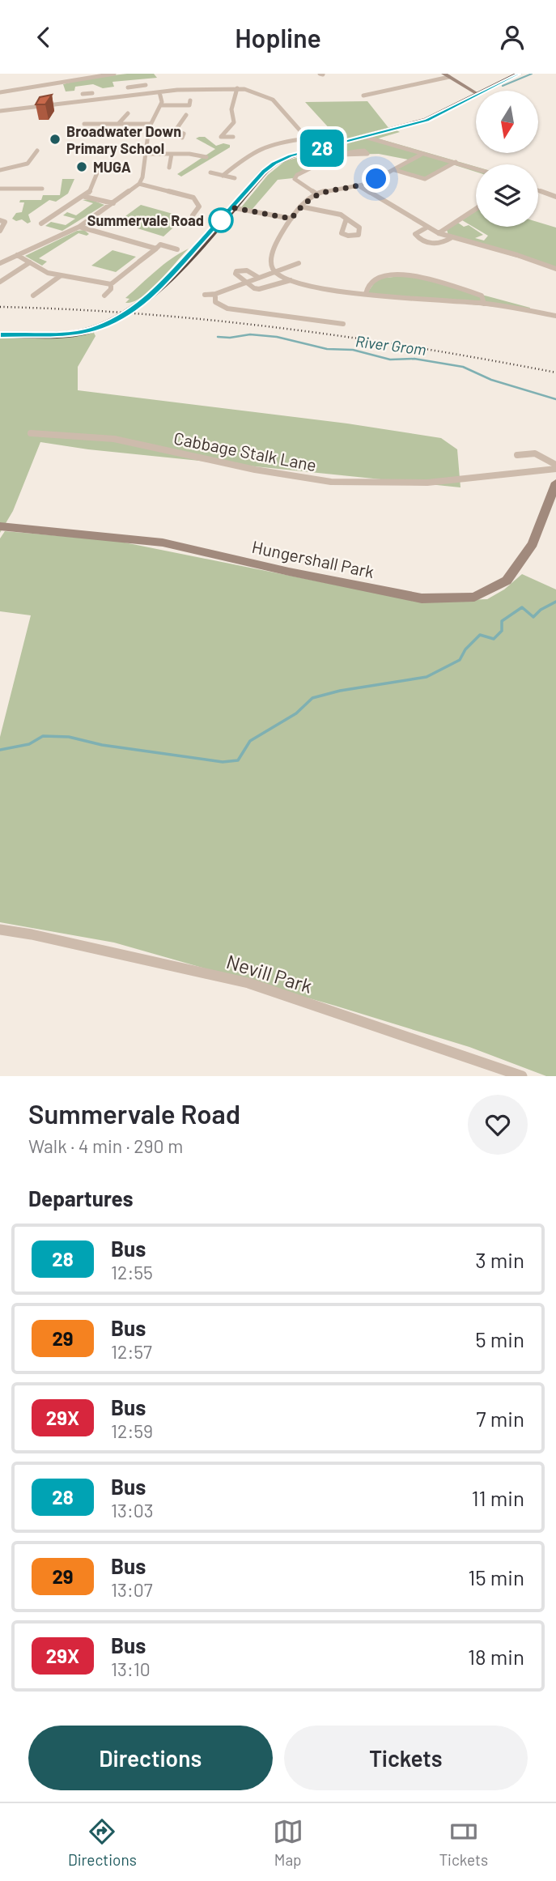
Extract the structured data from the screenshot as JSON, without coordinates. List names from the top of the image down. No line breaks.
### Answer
{"streets":{"street":["Cabbage Stalk Lane","Hungershall Park","Nevill Park"]},"water":["River Grom"],"places":["Broadwater Down Primary School","MUGA","Summervale Road"],"lines":["bus line 28"],"north":"bottom","page":{"header":"Hopline","on_map":"28","heading":[["Summervale Road","Walk · 4 min · 290 m"],"Departures"],"list":[{"mark":"28","name":"Bus","note":"12:55","value":"3 min"},{"mark":"29","name":"Bus","note":"12:57","value":"5 min"},{"mark":"29X","name":"Bus","note":"12:59","value":"7 min"},{"mark":"28","name":"Bus","note":"13:03","value":"11 min"},{"mark":"29","name":"Bus","note":"13:07","value":"15 min"},{"mark":"29X","name":"Bus","note":"13:10","value":"18 min"}],"buttons":["Directions","Tickets"],"tabs":["Directions","Map","Tickets"]}}
